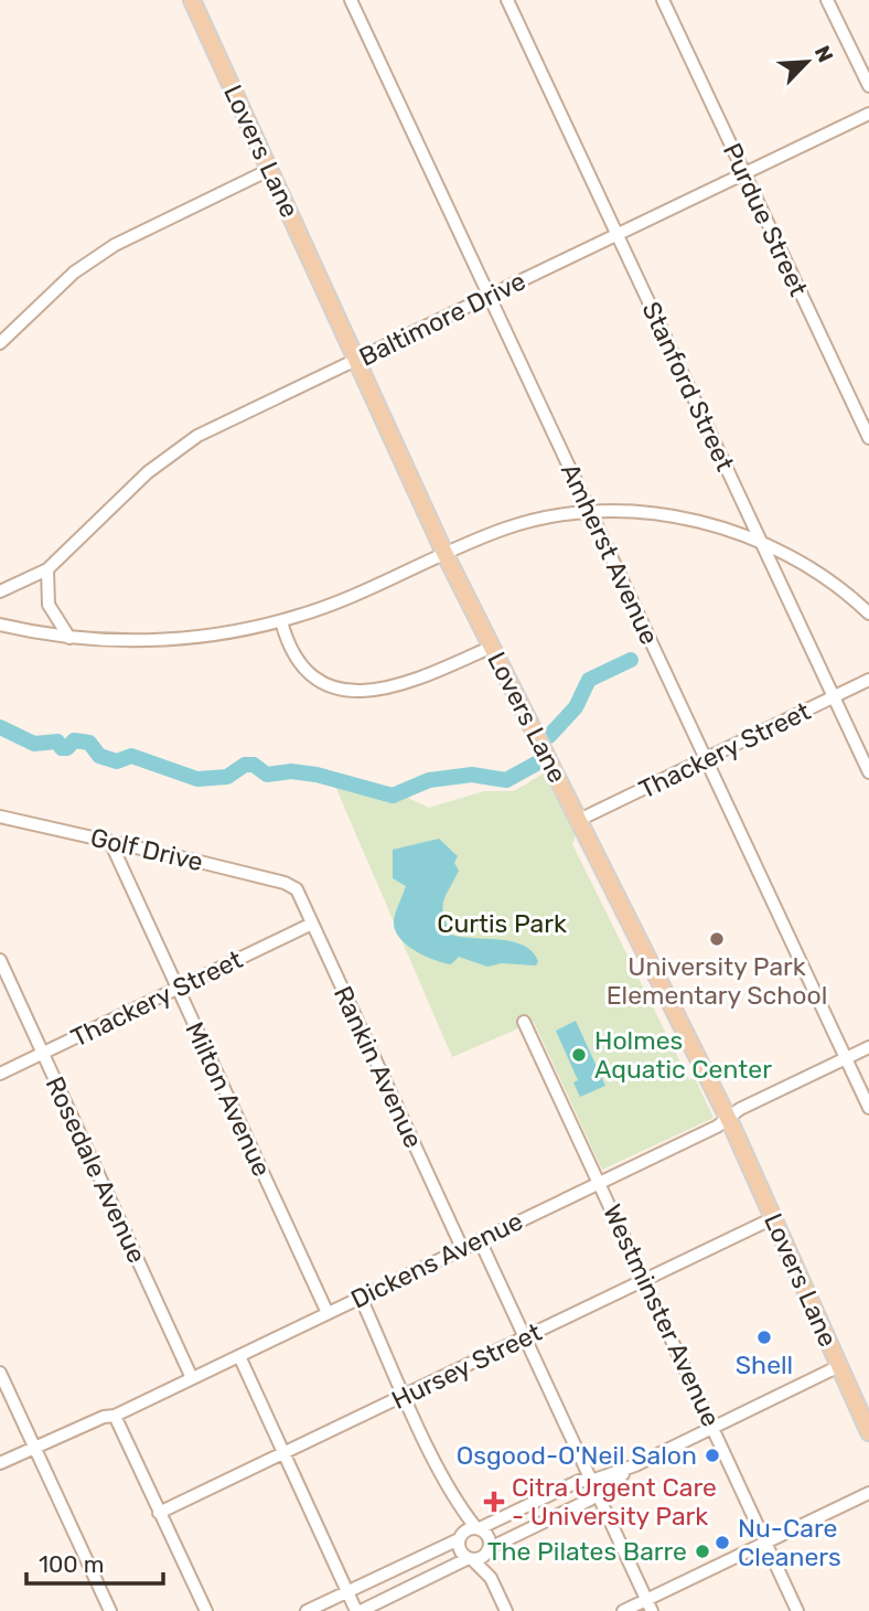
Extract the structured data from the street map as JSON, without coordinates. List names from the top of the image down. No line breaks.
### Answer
{"streets":{"main road":["Lovers Lane"],"street":["Purdue Street","Baltimore Drive","Stanford Street","Amherst Avenue","Thackery Street","Golf Drive","Rankin Avenue","Milton Avenue","Rosedale Avenue","Dickens Avenue","Westminster Avenue","Hursey Street"]},"crossings":[["Lovers Lane","Baltimore Drive"],["Lovers Lane","Thackery Street"],["Lovers Lane","Dickens Avenue"],["Lovers Lane","Hursey Street"],["Purdue Street","Baltimore Drive"],["Baltimore Drive","Stanford Street"],["Baltimore Drive","Amherst Avenue"],["Stanford Street","Thackery Street"],["Amherst Avenue","Thackery Street"],["Amherst Avenue","Dickens Avenue"],["Thackery Street","Rankin Avenue"],["Thackery Street","Milton Avenue"],["Thackery Street","Rosedale Avenue"],["Golf Drive","Rankin Avenue"],["Golf Drive","Milton Avenue"],["Rankin Avenue","Dickens Avenue"],["Milton Avenue","Dickens Avenue"],["Rosedale Avenue","Dickens Avenue"],["Dickens Avenue","Westminster Avenue"],["Westminster Avenue","Hursey Street"]],"parks":["Curtis Park"],"places":{"other":["University Park Elementary School","Holmes Aquatic Center","Shell","Osgood-O'Neil Salon","Nu-Care Cleaners","The Pilates Barre"],"health":["Citra Urgent Care - University Park"]},"scale_bar":"100 m","north":"top right"}
